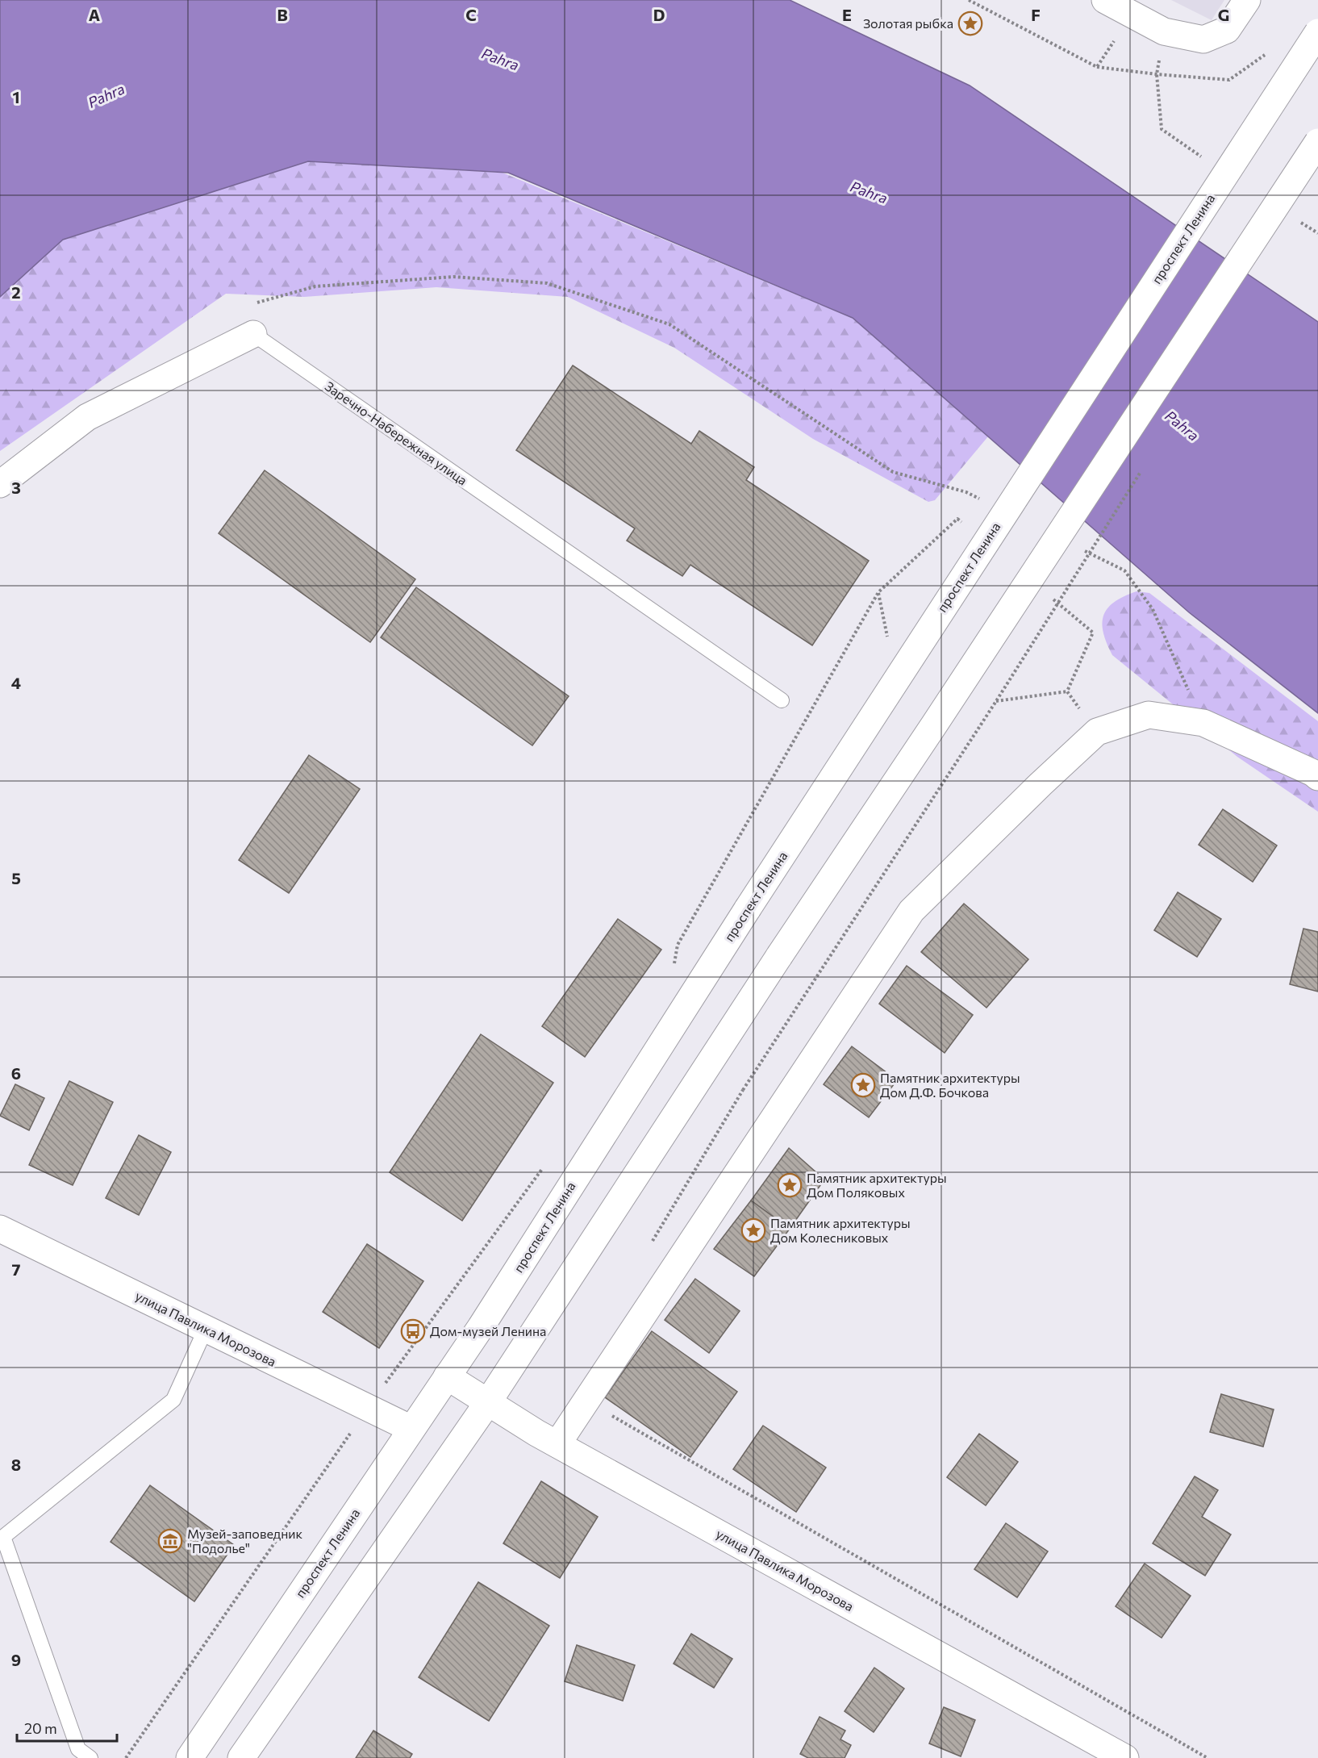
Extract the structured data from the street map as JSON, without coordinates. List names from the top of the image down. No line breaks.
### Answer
{"streets":{"main road":["проспект Ленина","улица Павлика Морозова"],"lane":["Заречно-Набережная улица"]},"crossings":[["проспект Ленина","улица Павлика Морозова"]],"water":["Pahra"],"places":{"place":["Золотая рыбка","Памятник архитектуры Дом Д.Ф. Бочкова","Памятник архитектуры Дом Поляковых","Памятник архитектуры Дом Колесниковых"],"bus stop":["Дом-музей Ленина"],"museum":["Музей-заповедник \"Подолье\""]},"scale_bar":"20 m","grid":{"columns":["A","B","C","D","E","F","G"],"rows":["1","2","3","4","5","6","7","8","9"]}}
